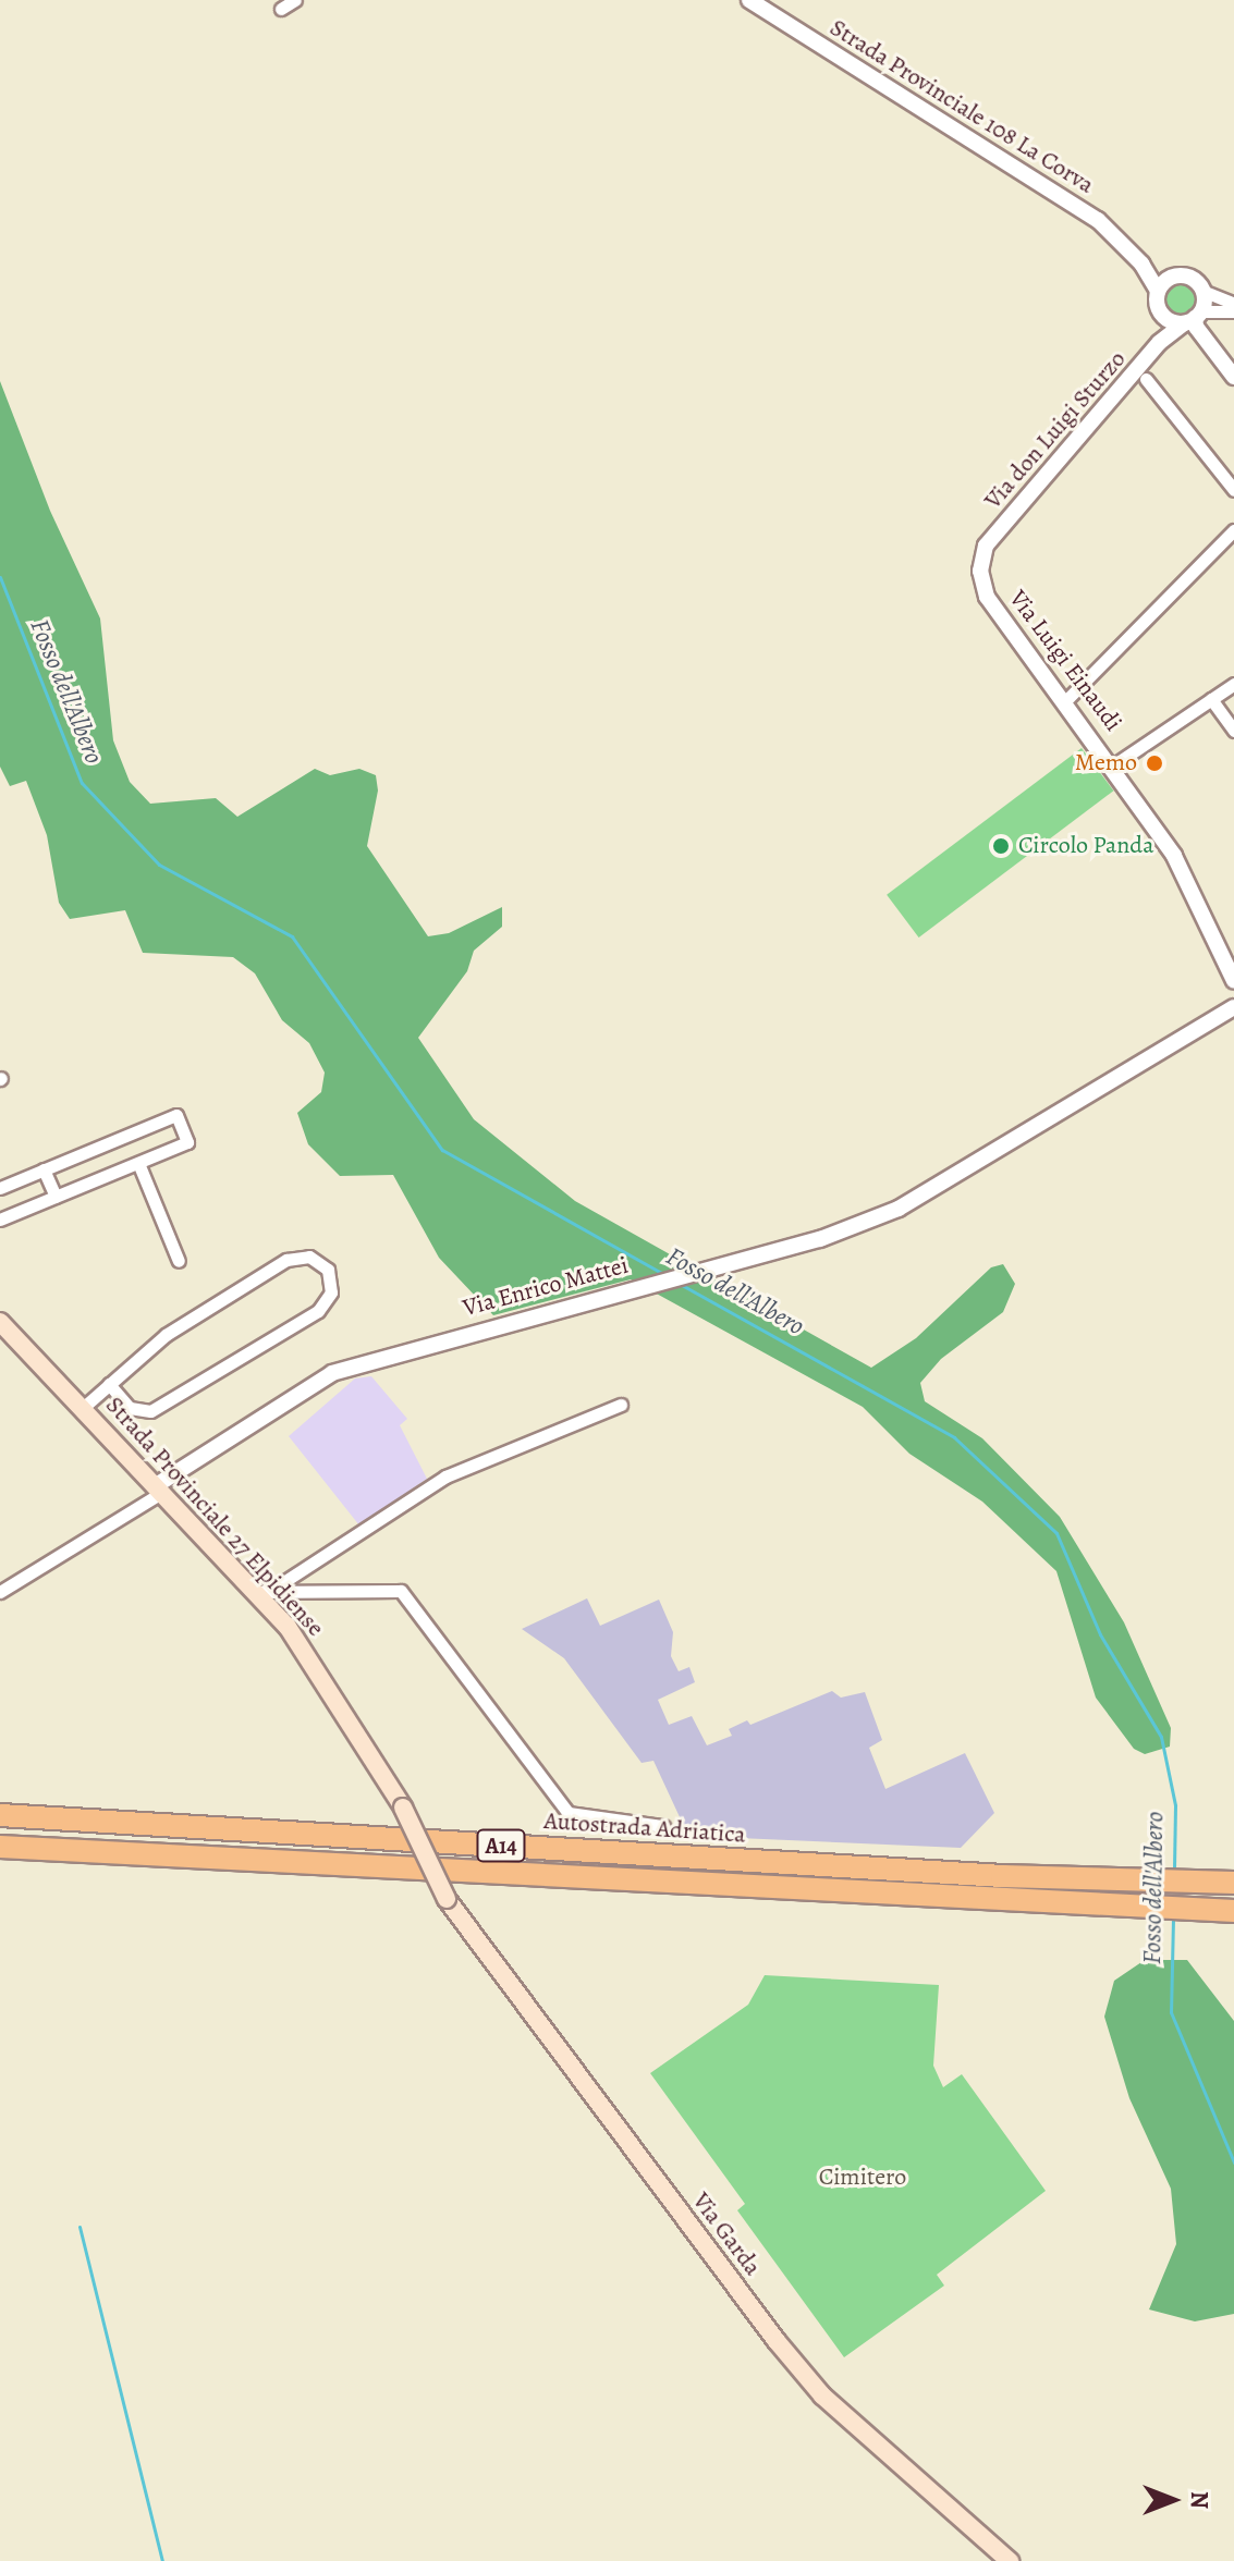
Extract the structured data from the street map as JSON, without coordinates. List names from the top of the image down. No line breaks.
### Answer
{"streets":{"highway":["Autostrada Adriatica","A14"],"main road":["Strada Provinciale 27 Elpidiense","Via Garda"],"street":["Strada Provinciale 108 La Corva","Via don Luigi Sturzo","Via Luigi Einaudi","Via Enrico Mattei"]},"crossings":[["Strada Provinciale 108 La Corva","Via don Luigi Sturzo"],["Via don Luigi Sturzo","Via Luigi Einaudi"],["Via Enrico Mattei","Strada Provinciale 27 Elpidiense"],["Strada Provinciale 27 Elpidiense","Via Garda"]],"water":["Fosso dell'Albero"],"parks":["Cimitero"],"places":["Memo","Circolo Panda"],"north":"right"}
